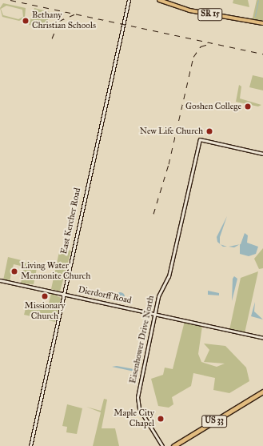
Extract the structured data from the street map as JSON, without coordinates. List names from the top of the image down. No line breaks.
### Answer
{"streets":{"highway":["US 33"],"main road":["SR 15"],"street":["East Kercher Road","Dierdorff Road","Eisenhower Drive North"]},"crossings":[["East Kercher Road","Dierdorff Road"],["Dierdorff Road","Eisenhower Drive North"]],"places":["Bethany Christian Schools","Goshen College","New Life Church","Living Water Mennonite Church","Missionary Church","Maple City Chapel"]}
